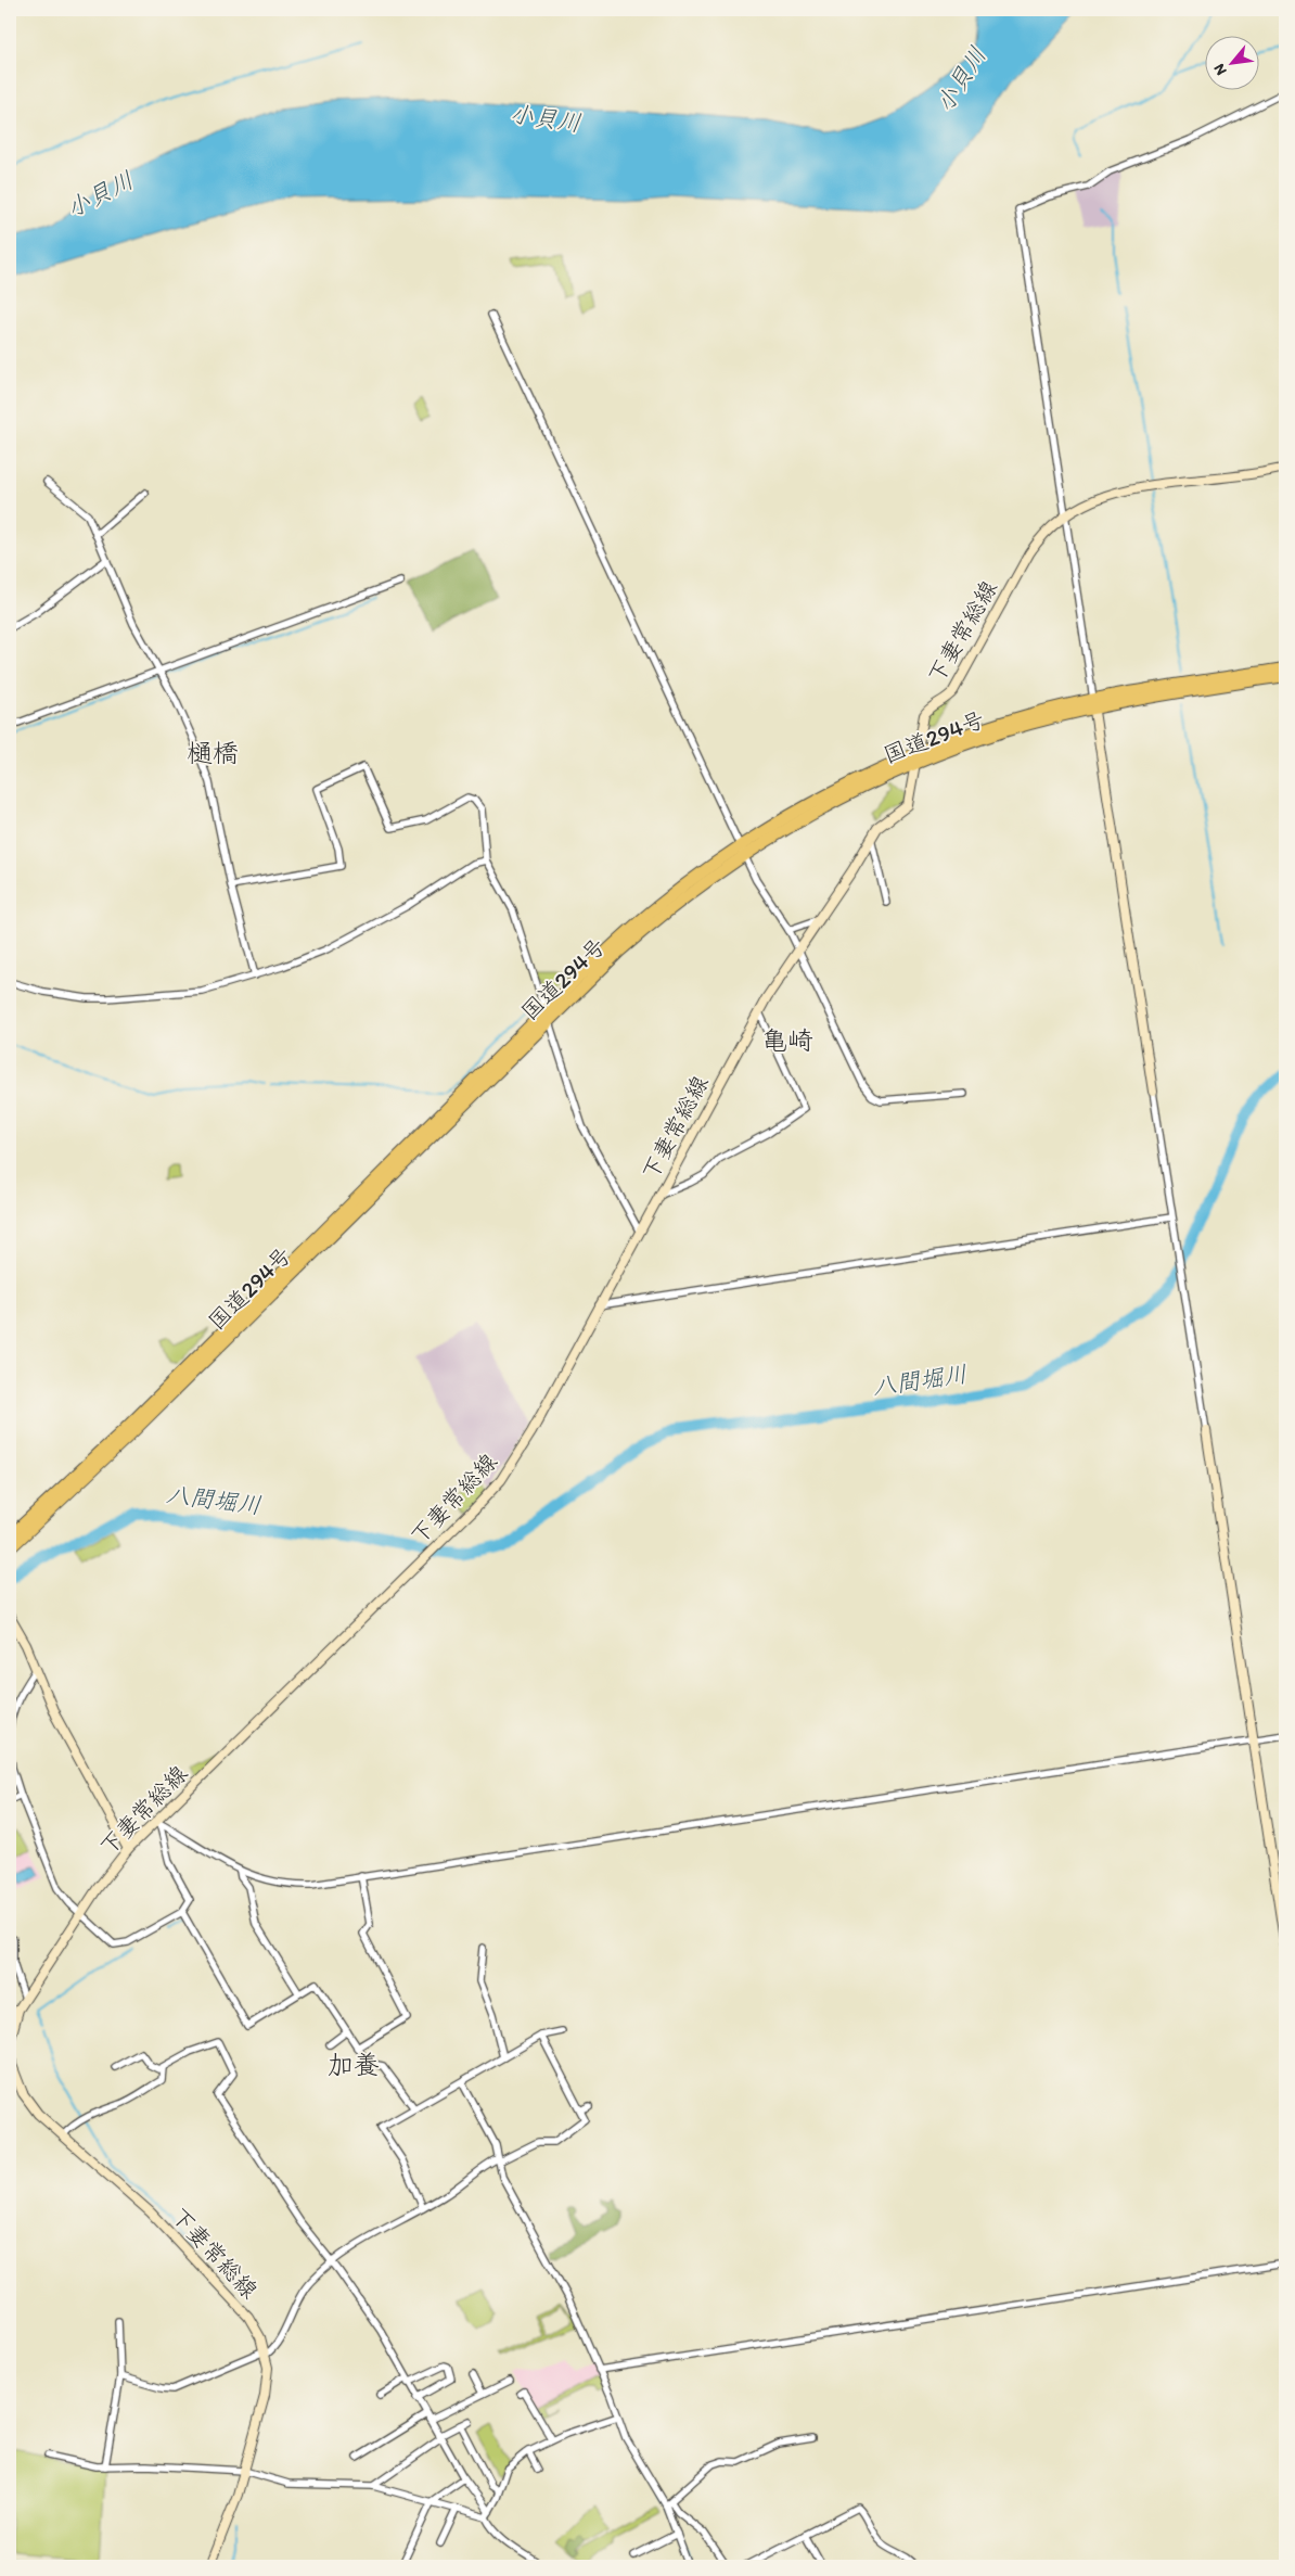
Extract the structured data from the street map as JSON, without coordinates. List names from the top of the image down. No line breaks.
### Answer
{"streets":{"highway":["国道294号"],"main road":["下妻常総線"]},"crossings":[["下妻常総線","国道294号"]],"districts":["樋橋","亀崎","加養"],"water":["小貝川","八間堀川"],"north":"bottom left"}
